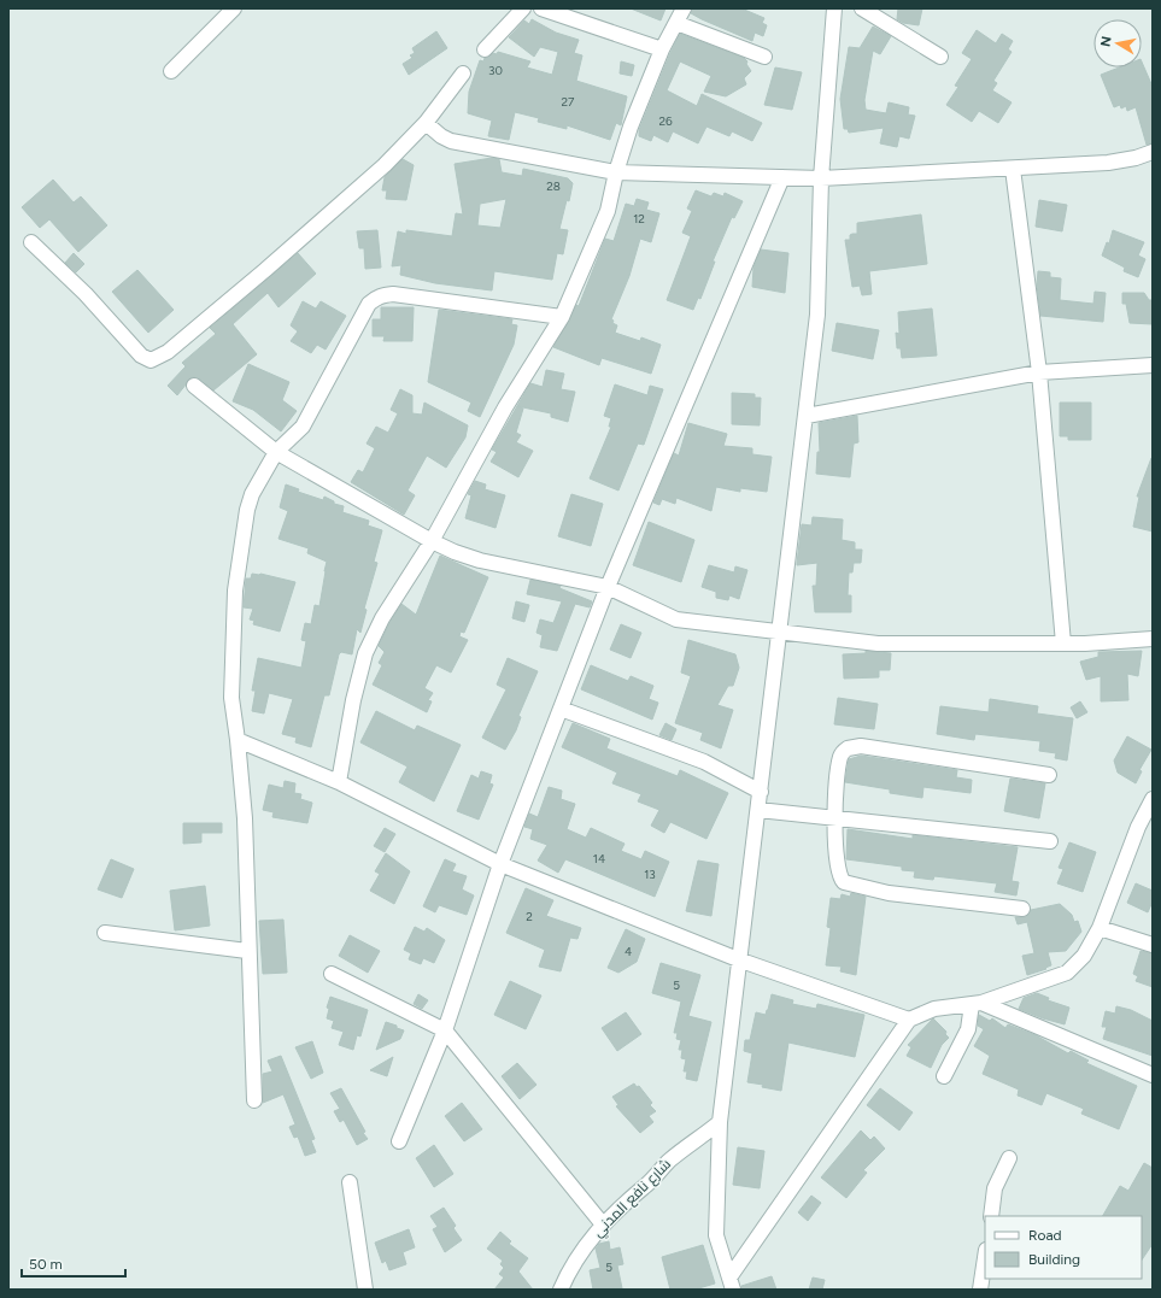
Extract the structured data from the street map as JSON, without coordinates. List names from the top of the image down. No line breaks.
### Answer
{"streets":{"street":["شارع نافع المدني"]},"house_numbers":["30","27","26","28","12","14","13","2","4","5","5"],"legend":["Road","Building"],"scale_bar":"50 m","north":"left"}
